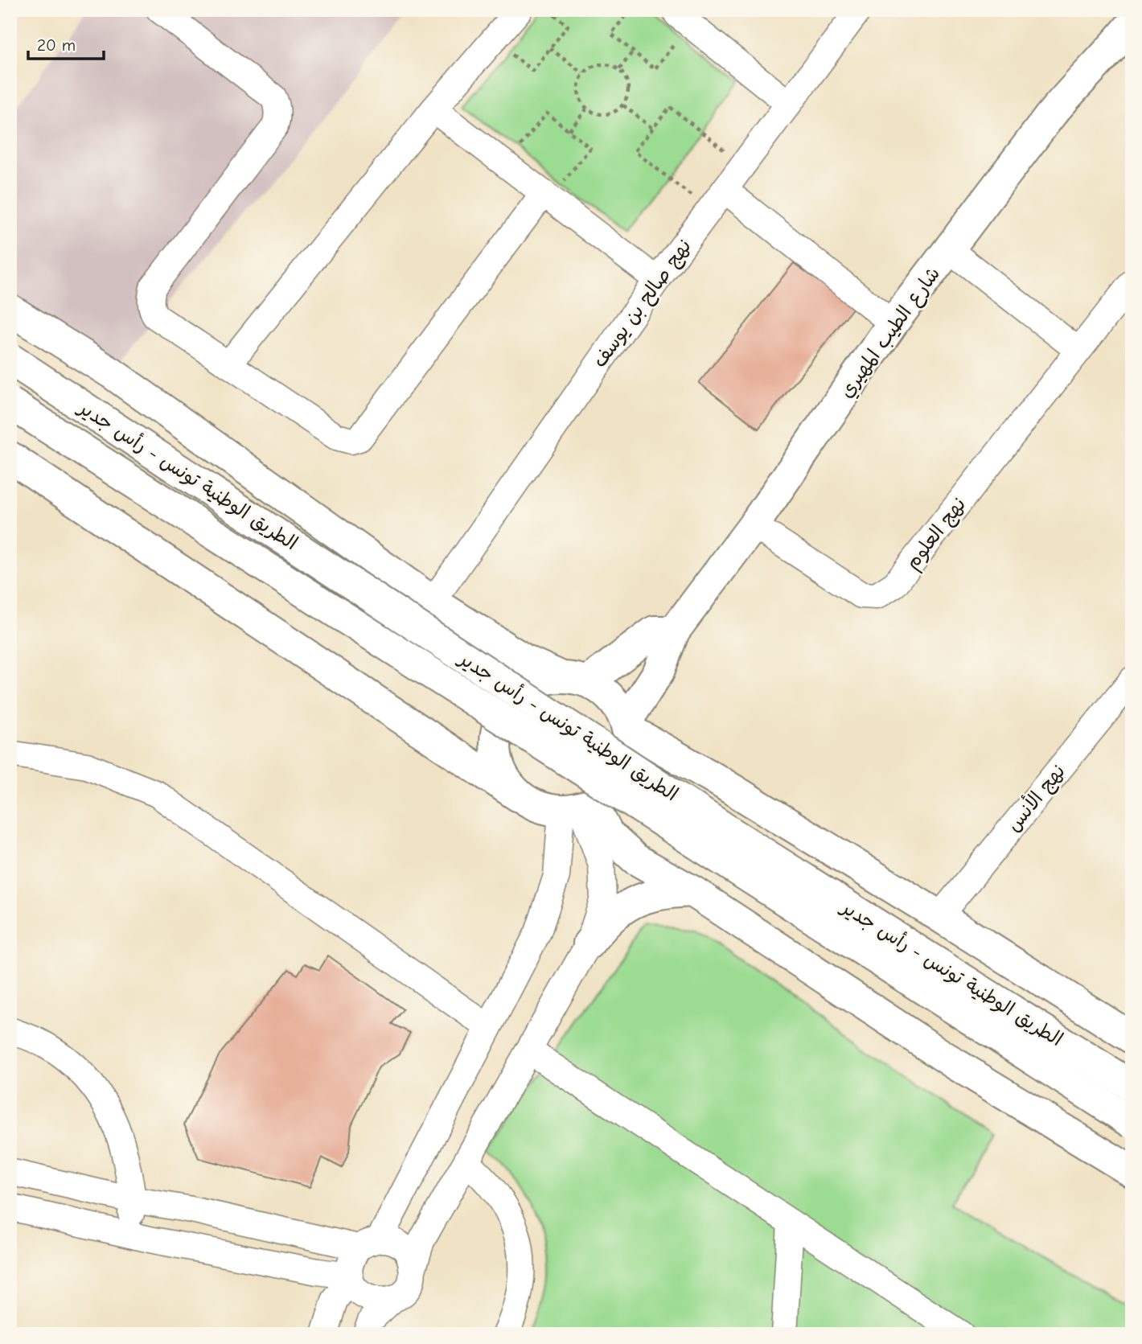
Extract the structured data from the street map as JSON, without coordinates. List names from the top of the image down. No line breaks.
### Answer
{"streets":{"main road":["شارع الطيب المهيري","الطريق الوطنية تونس - رأس جدير"],"street":["نهج صالح بن يوسف","نهج العلوم","نهج الأنس"]},"crossings":[["شارع الطيب المهيري","نهج العلوم"]],"scale_bar":"20 m"}
